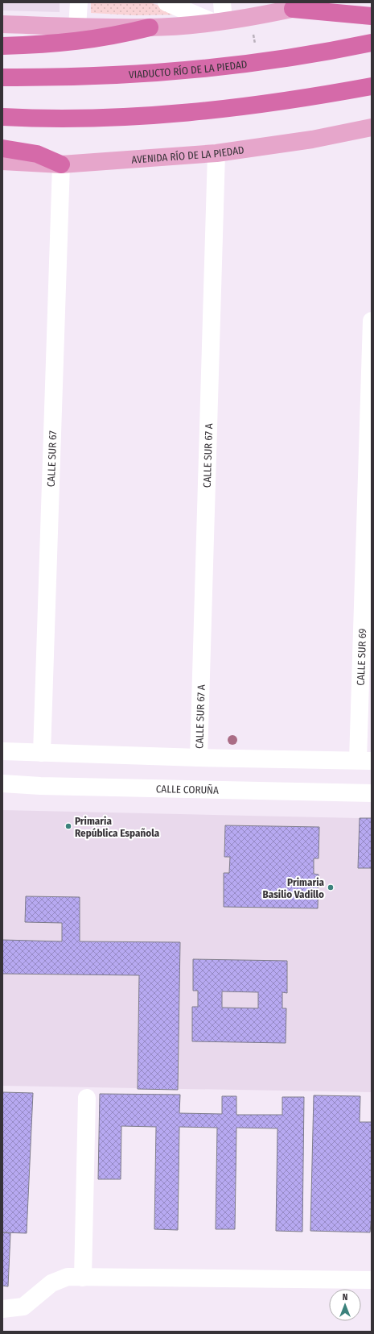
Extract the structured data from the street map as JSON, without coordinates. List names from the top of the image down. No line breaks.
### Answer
{"streets":{"highway":["VIADUCTO RÍO DE LA PIEDAD"],"main road":["AVENIDA RÍO DE LA PIEDAD"],"street":["CALLE SUR 67 A","CALLE SUR 67","CALLE SUR 69","CALLE CORUÑA"]},"crossings":[["AVENIDA RÍO DE LA PIEDAD","CALLE SUR 67 A"],["AVENIDA RÍO DE LA PIEDAD","CALLE SUR 67"]],"places":["Primaria República Española","Primaria Basilio Vadillo"],"north":"top"}
